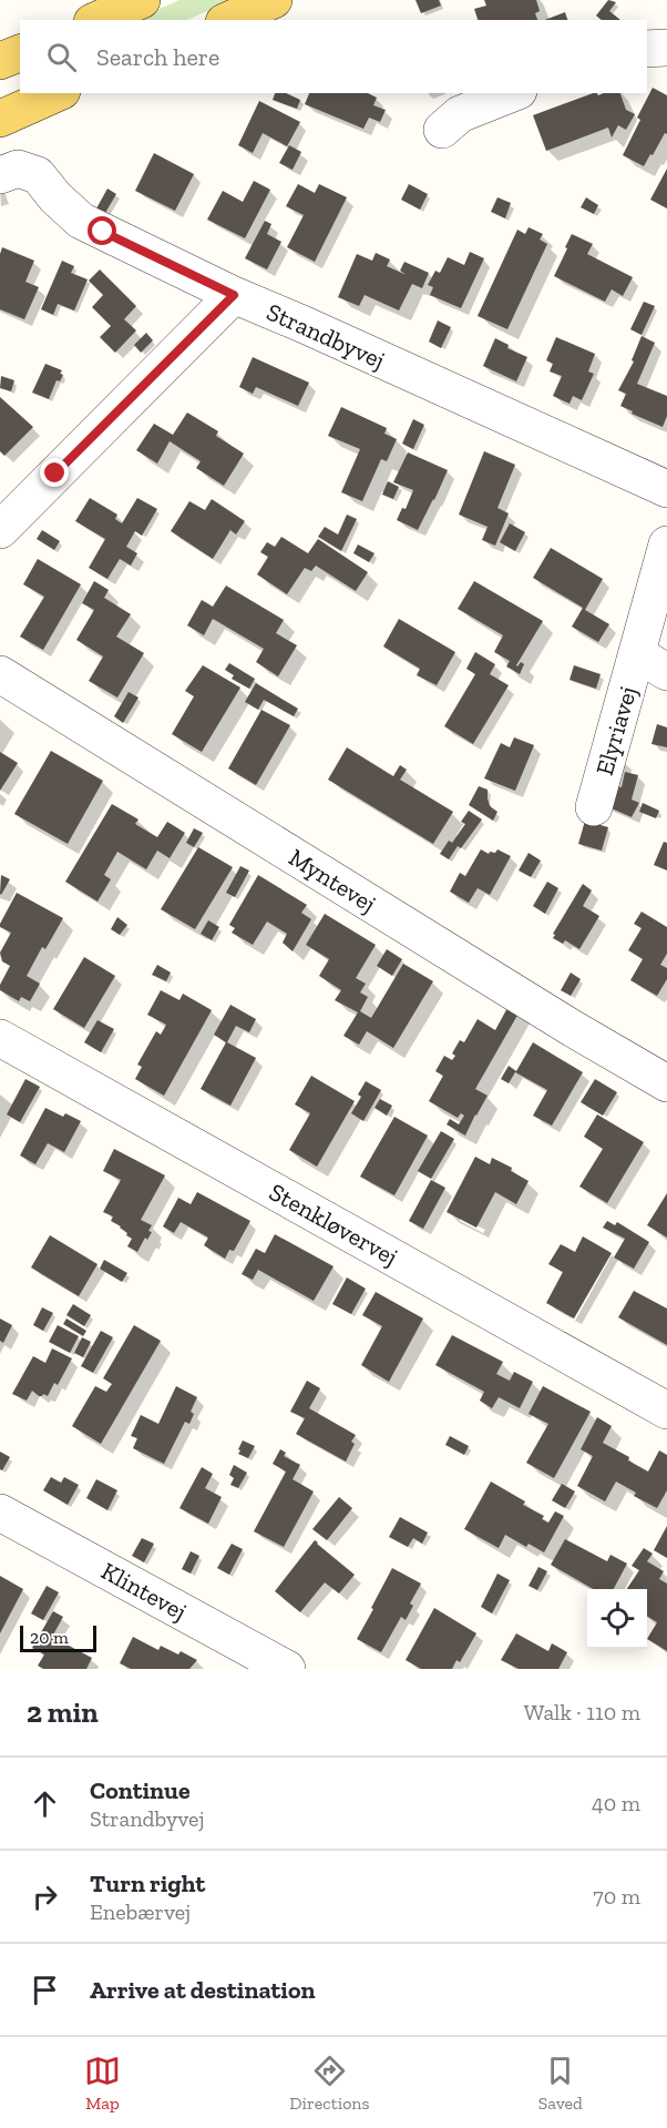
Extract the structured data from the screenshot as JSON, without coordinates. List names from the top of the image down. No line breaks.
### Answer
{"streets":{"street":["Strandbyvej","Elyriavej","Myntevej","Stenkløvervej","Klintevej"]},"scale_bar":"20 m","page":{"search":"Search here","scale":"20 m","heading":["2 min","Walk · 110 m"],"list":[["Continue","Strandbyvej","40 m"],["Turn right","Enebærvej","70 m"],"Arrive at destination"],"nav":["Map","Directions","Saved"]}}
